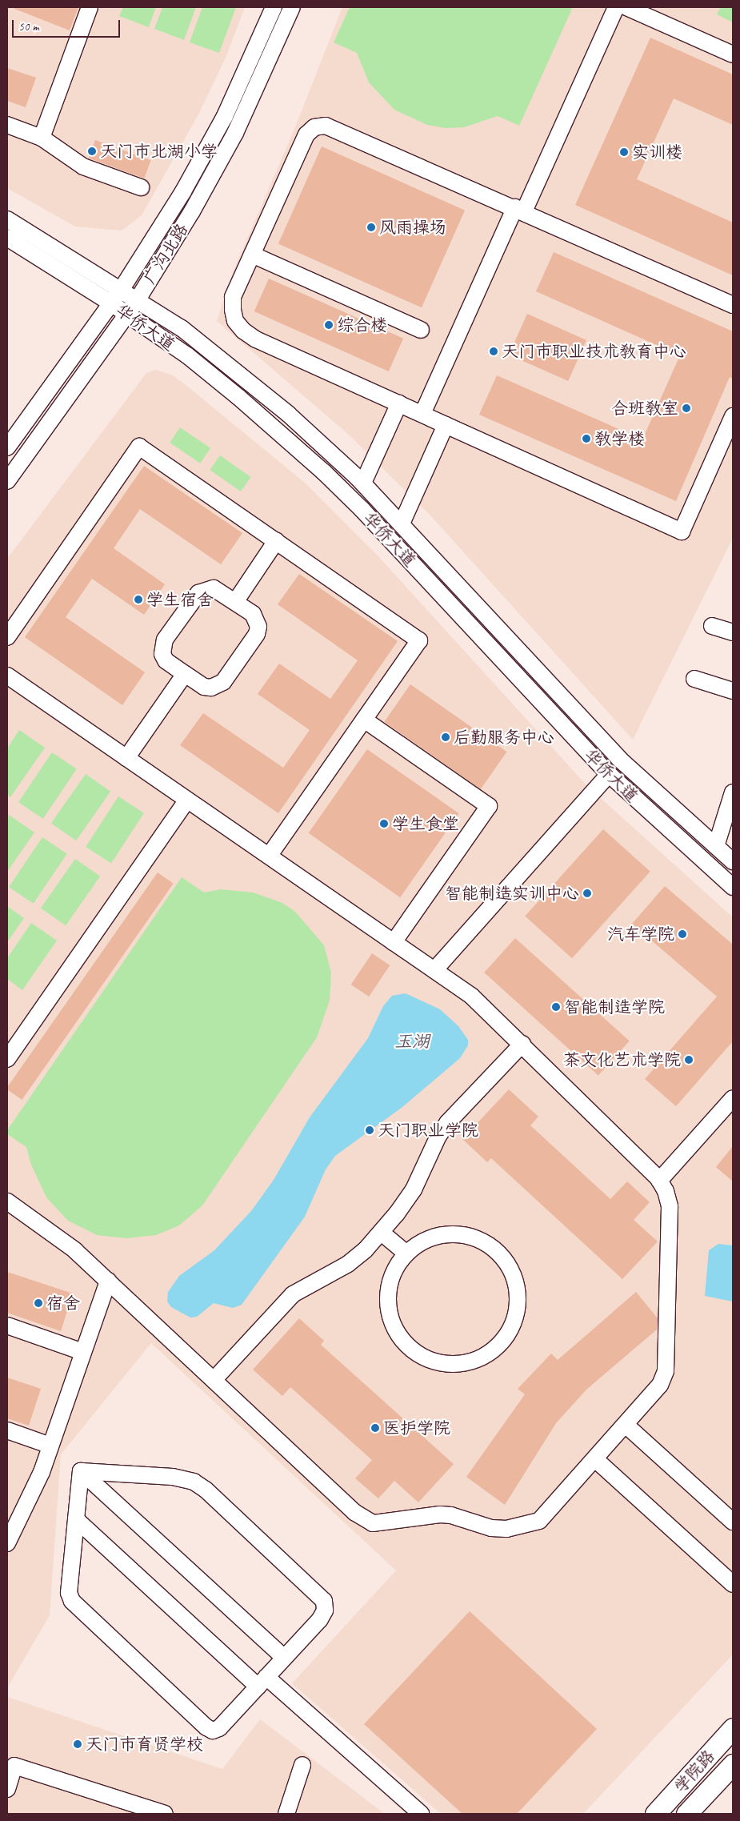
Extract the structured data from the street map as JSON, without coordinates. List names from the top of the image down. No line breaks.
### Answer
{"streets":{"main road":["学院路"],"street":["广沟北路","华侨大道"]},"crossings":[["广沟北路","华侨大道"]],"water":["玉湖"],"places":["天门市北湖小学","实训楼","风雨操场","综合楼","天门市职业技术教育中心","合班教室","教学楼","学生宿舍","后勤服务中心","学生食堂","智能制造实训中心","汽车学院","智能制造学院","茶文化艺术学院","天门职业学院","宿舍","医护学院","天门市育贤学校"],"scale_bar":"50 m"}
